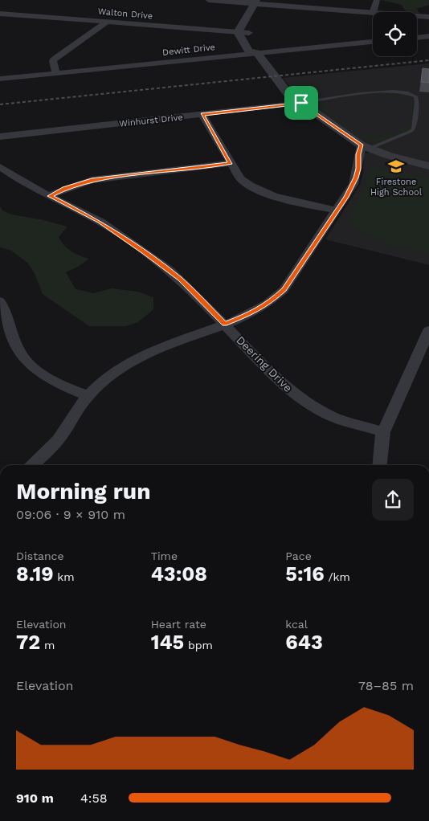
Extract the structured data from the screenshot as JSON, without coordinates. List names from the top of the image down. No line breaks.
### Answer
{"streets":{"street":["Walton Drive","Dewitt Drive","Winhurst Drive","Deering Drive"]},"places":{"school or university":["Firestone High School"]},"page":{"heading":["Morning run","09:06 · 9 × 910 m"],"stats":[["Distance","8.19 km"],["Time","43:08"],["Pace","5:16 /km"],["Elevation","72 m"],["Heart rate","145 bpm"],["kcal","643"]],"chart":["Elevation","78–85 m"],"list":[{"name":"910 m","note":"4:58"}]}}
